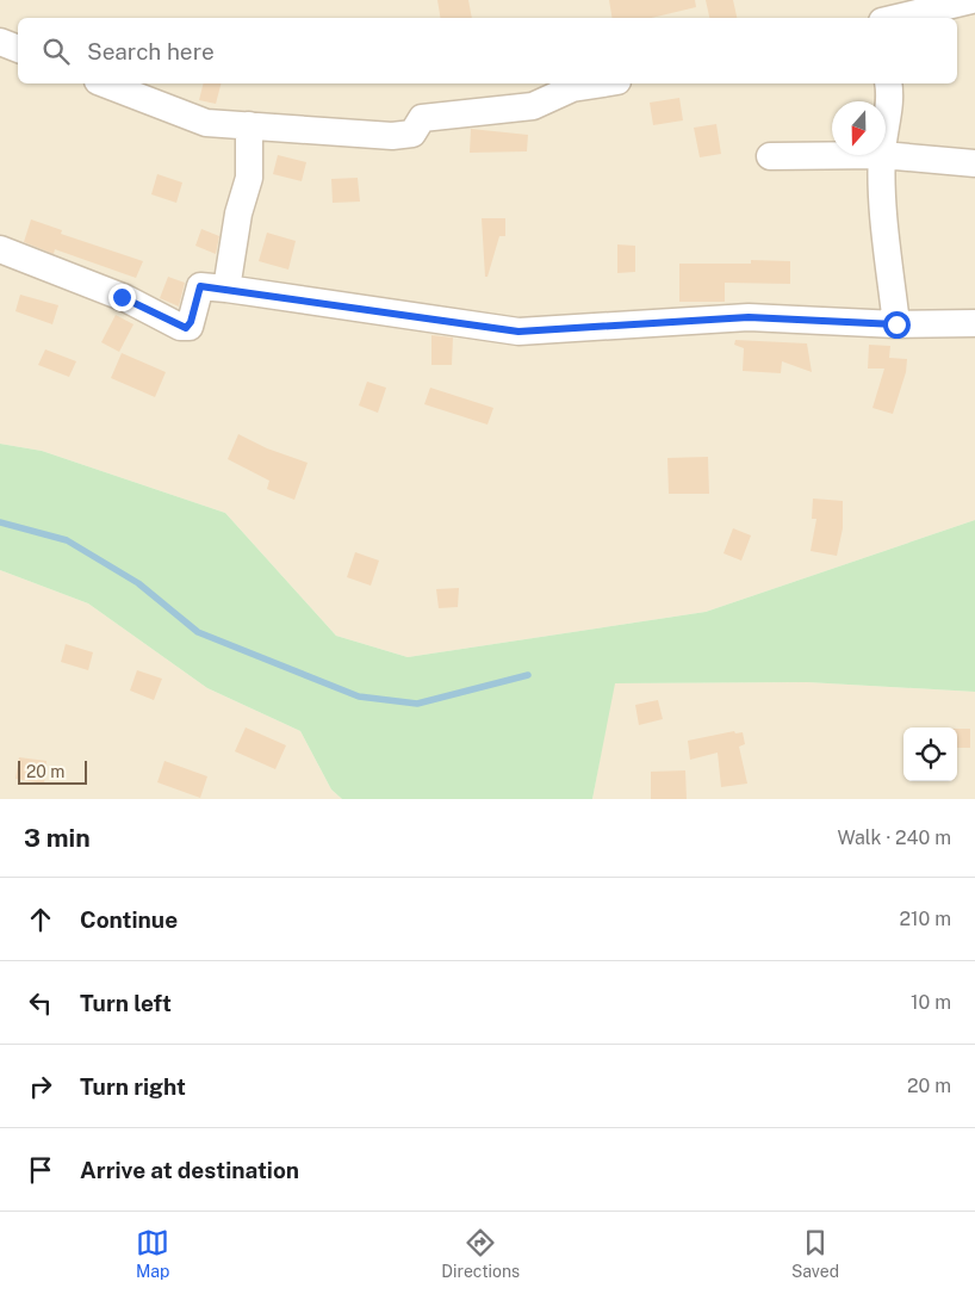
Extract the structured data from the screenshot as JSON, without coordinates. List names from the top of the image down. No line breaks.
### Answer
{"scale_bar":"20 m","north":"bottom","page":{"search":"Search here","scale":"20 m","heading":["3 min","Walk · 240 m"],"list":[["Continue","210 m"],["Turn left","10 m"],["Turn right","20 m"],"Arrive at destination"],"nav":["Map","Directions","Saved"]}}
